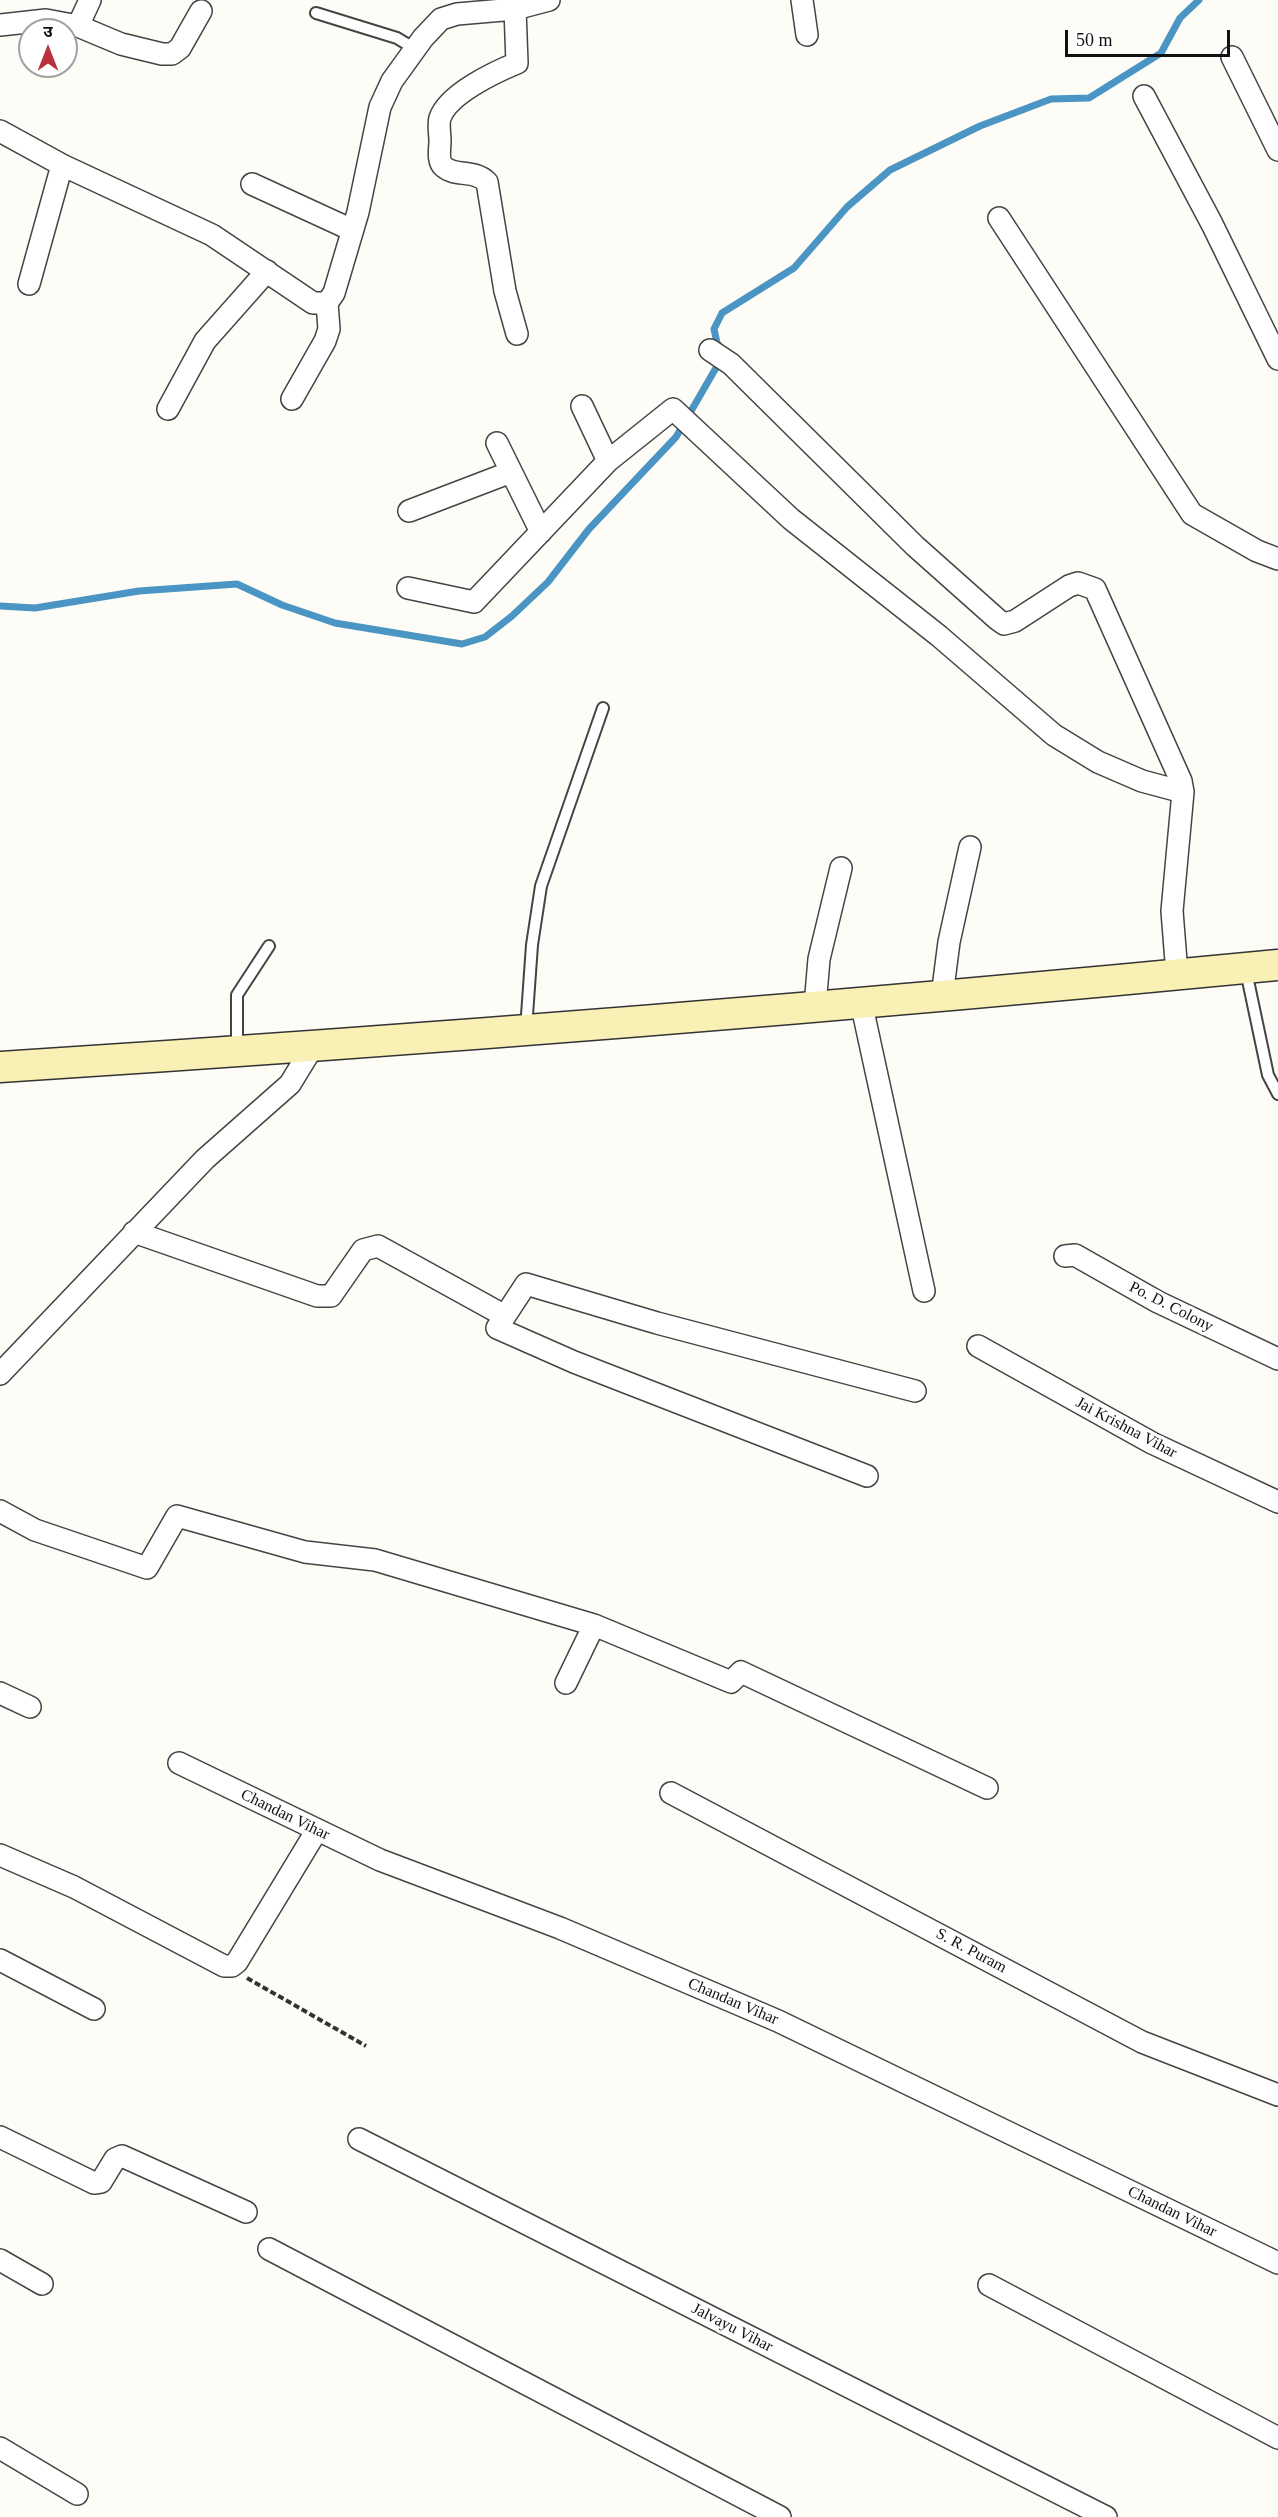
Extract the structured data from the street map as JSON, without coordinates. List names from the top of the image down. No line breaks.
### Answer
{"streets":{"street":["Po. D. Colony","Jai Krishna Vihar","Chandan Vihar","S. R. Puram","Jalvayu Vihar"]},"scale_bar":"50 m","north":"top"}
